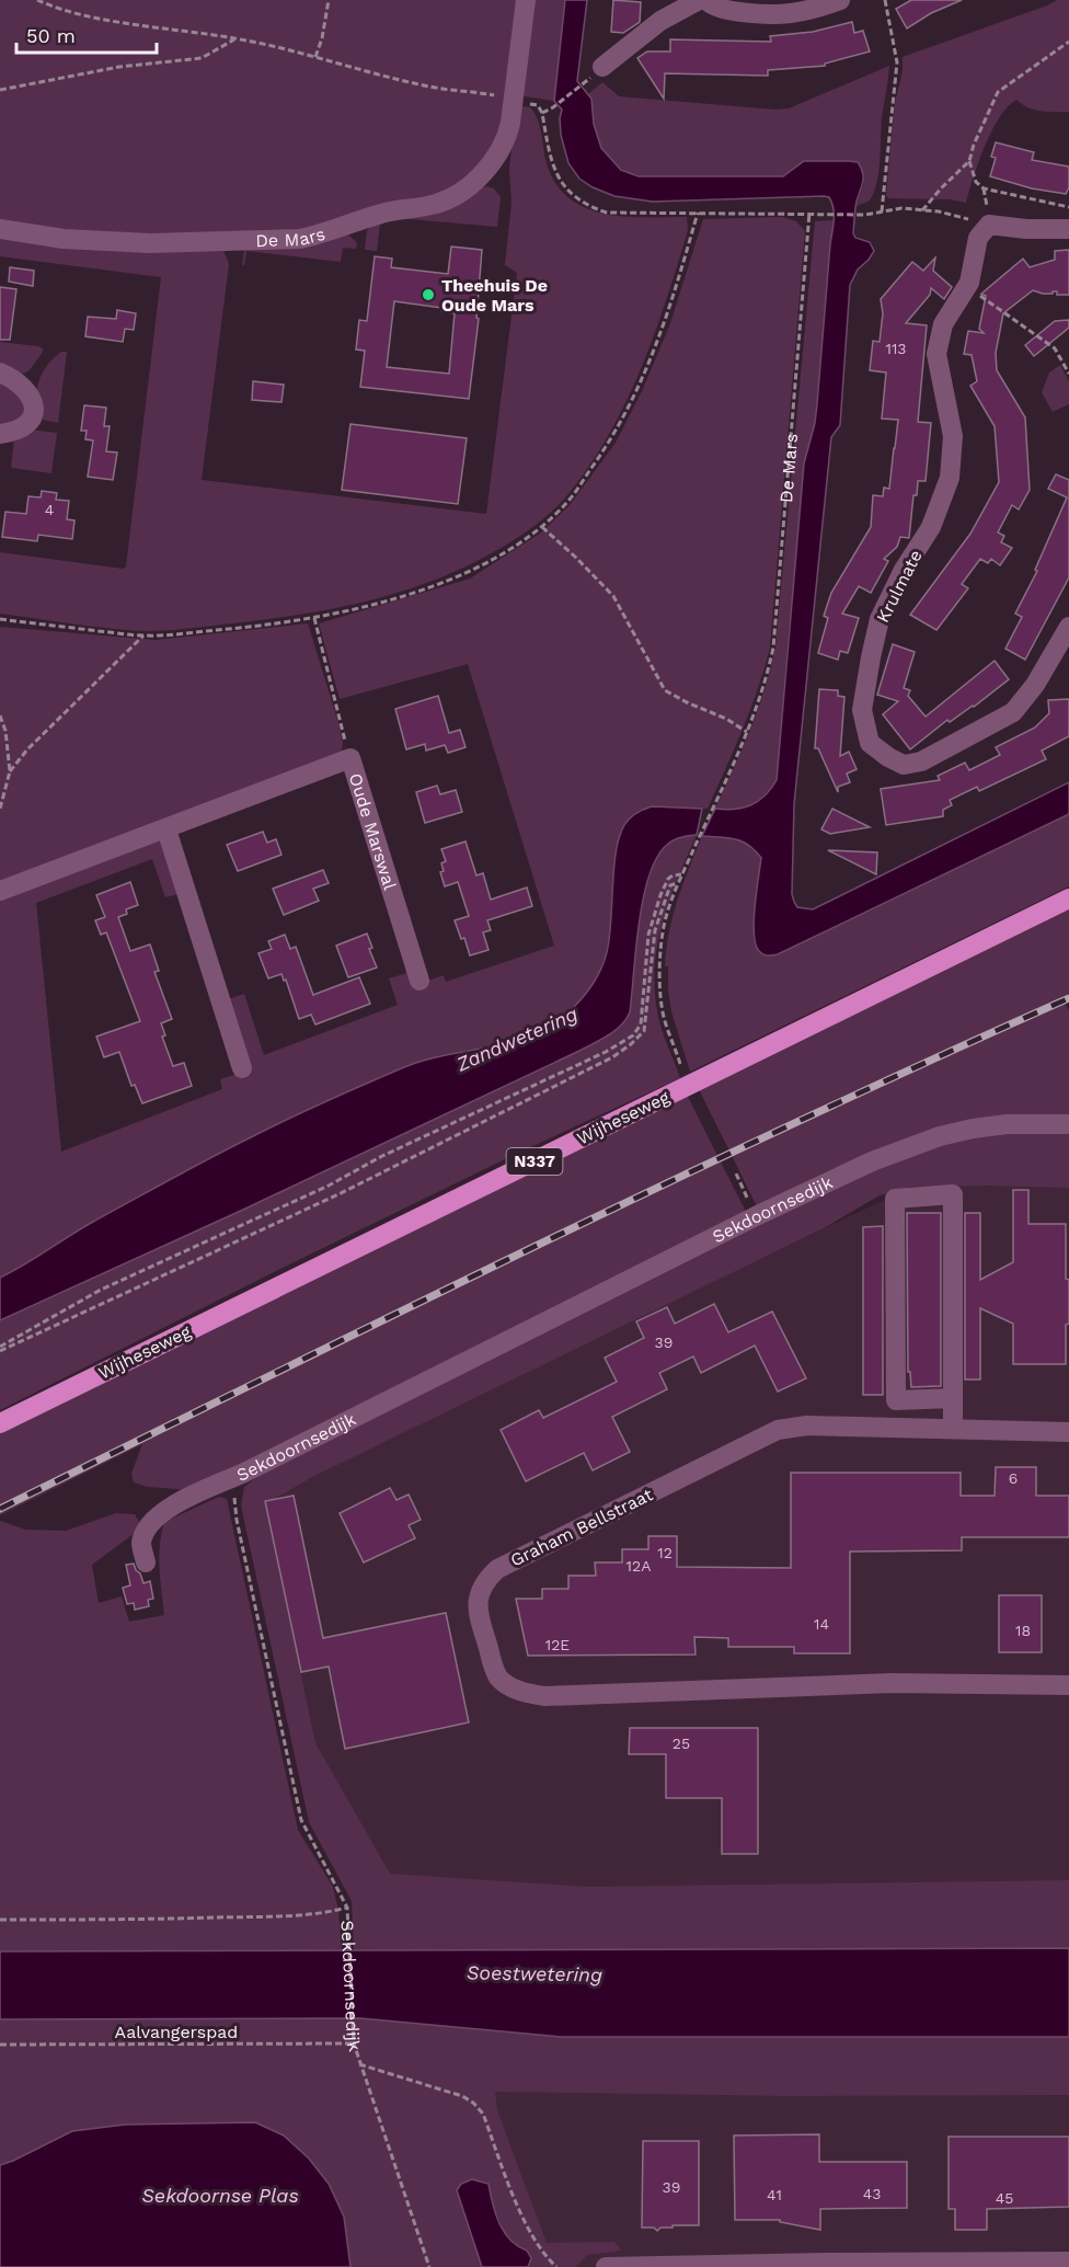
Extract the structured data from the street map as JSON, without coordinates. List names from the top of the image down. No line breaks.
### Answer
{"streets":{"main road":["Wijheseweg","N337"],"street":["De Mars","Krulmate","Oude Marswal","Sekdoornsedijk","Graham Bellstraat"],"path":["Aalvangerspad"]},"crossings":[["Sekdoornsedijk","Aalvangerspad"]],"water":["Zandwetering","Soestwetering","Sekdoornse Plas"],"places":["Theehuis De Oude Mars"],"house_numbers":["113","4","39","6","12","12A","14","18","12E","25","39","43","41","45"],"scale_bar":"50 m"}
